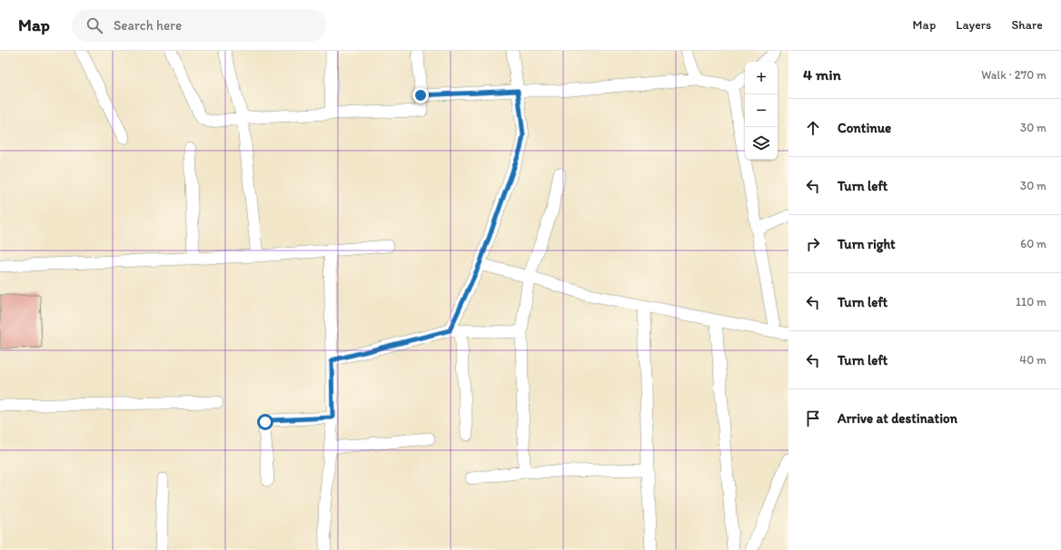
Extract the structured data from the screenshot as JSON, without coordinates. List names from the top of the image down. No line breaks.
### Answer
{"page":{"header":"Map","search":"Search here","nav":["Map","Layers","Share"],"heading":["4 min","Walk · 270 m"],"map_buttons":["+","−"],"list":[["Continue","30 m"],["Turn left","30 m"],["Turn right","60 m"],["Turn left","110 m"],["Turn left","40 m"],"Arrive at destination"]}}
